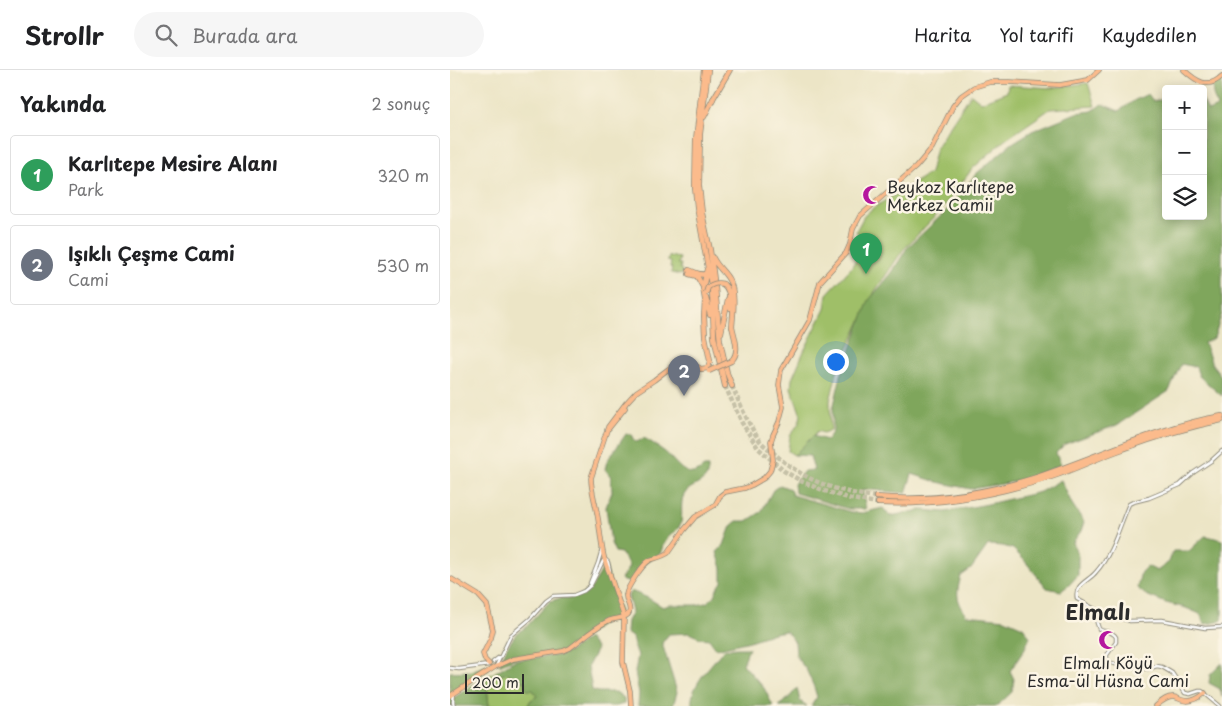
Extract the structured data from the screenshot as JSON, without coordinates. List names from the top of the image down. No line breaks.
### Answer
{"districts":["Elmalı"],"places":{"mosque":["Beykoz Karlıtepe Merkez Camii","Elmalı Köyü Esma-ül Hüsna Cami"]},"scale_bar":"200 m","page":{"header":"Strollr","search":"Burada ara","nav":["Harita","Yol tarifi","Kaydedilen"],"heading":["Yakında","2 sonuç"],"map_buttons":["+","−"],"list":[{"mark":"1","name":"Karlıtepe Mesire Alanı","note":"Park","value":"320 m"},{"mark":"2","name":"Işıklı Çeşme Cami","note":"Cami","value":"530 m"}],"pins":["1","2"],"scale":"200 m"}}
